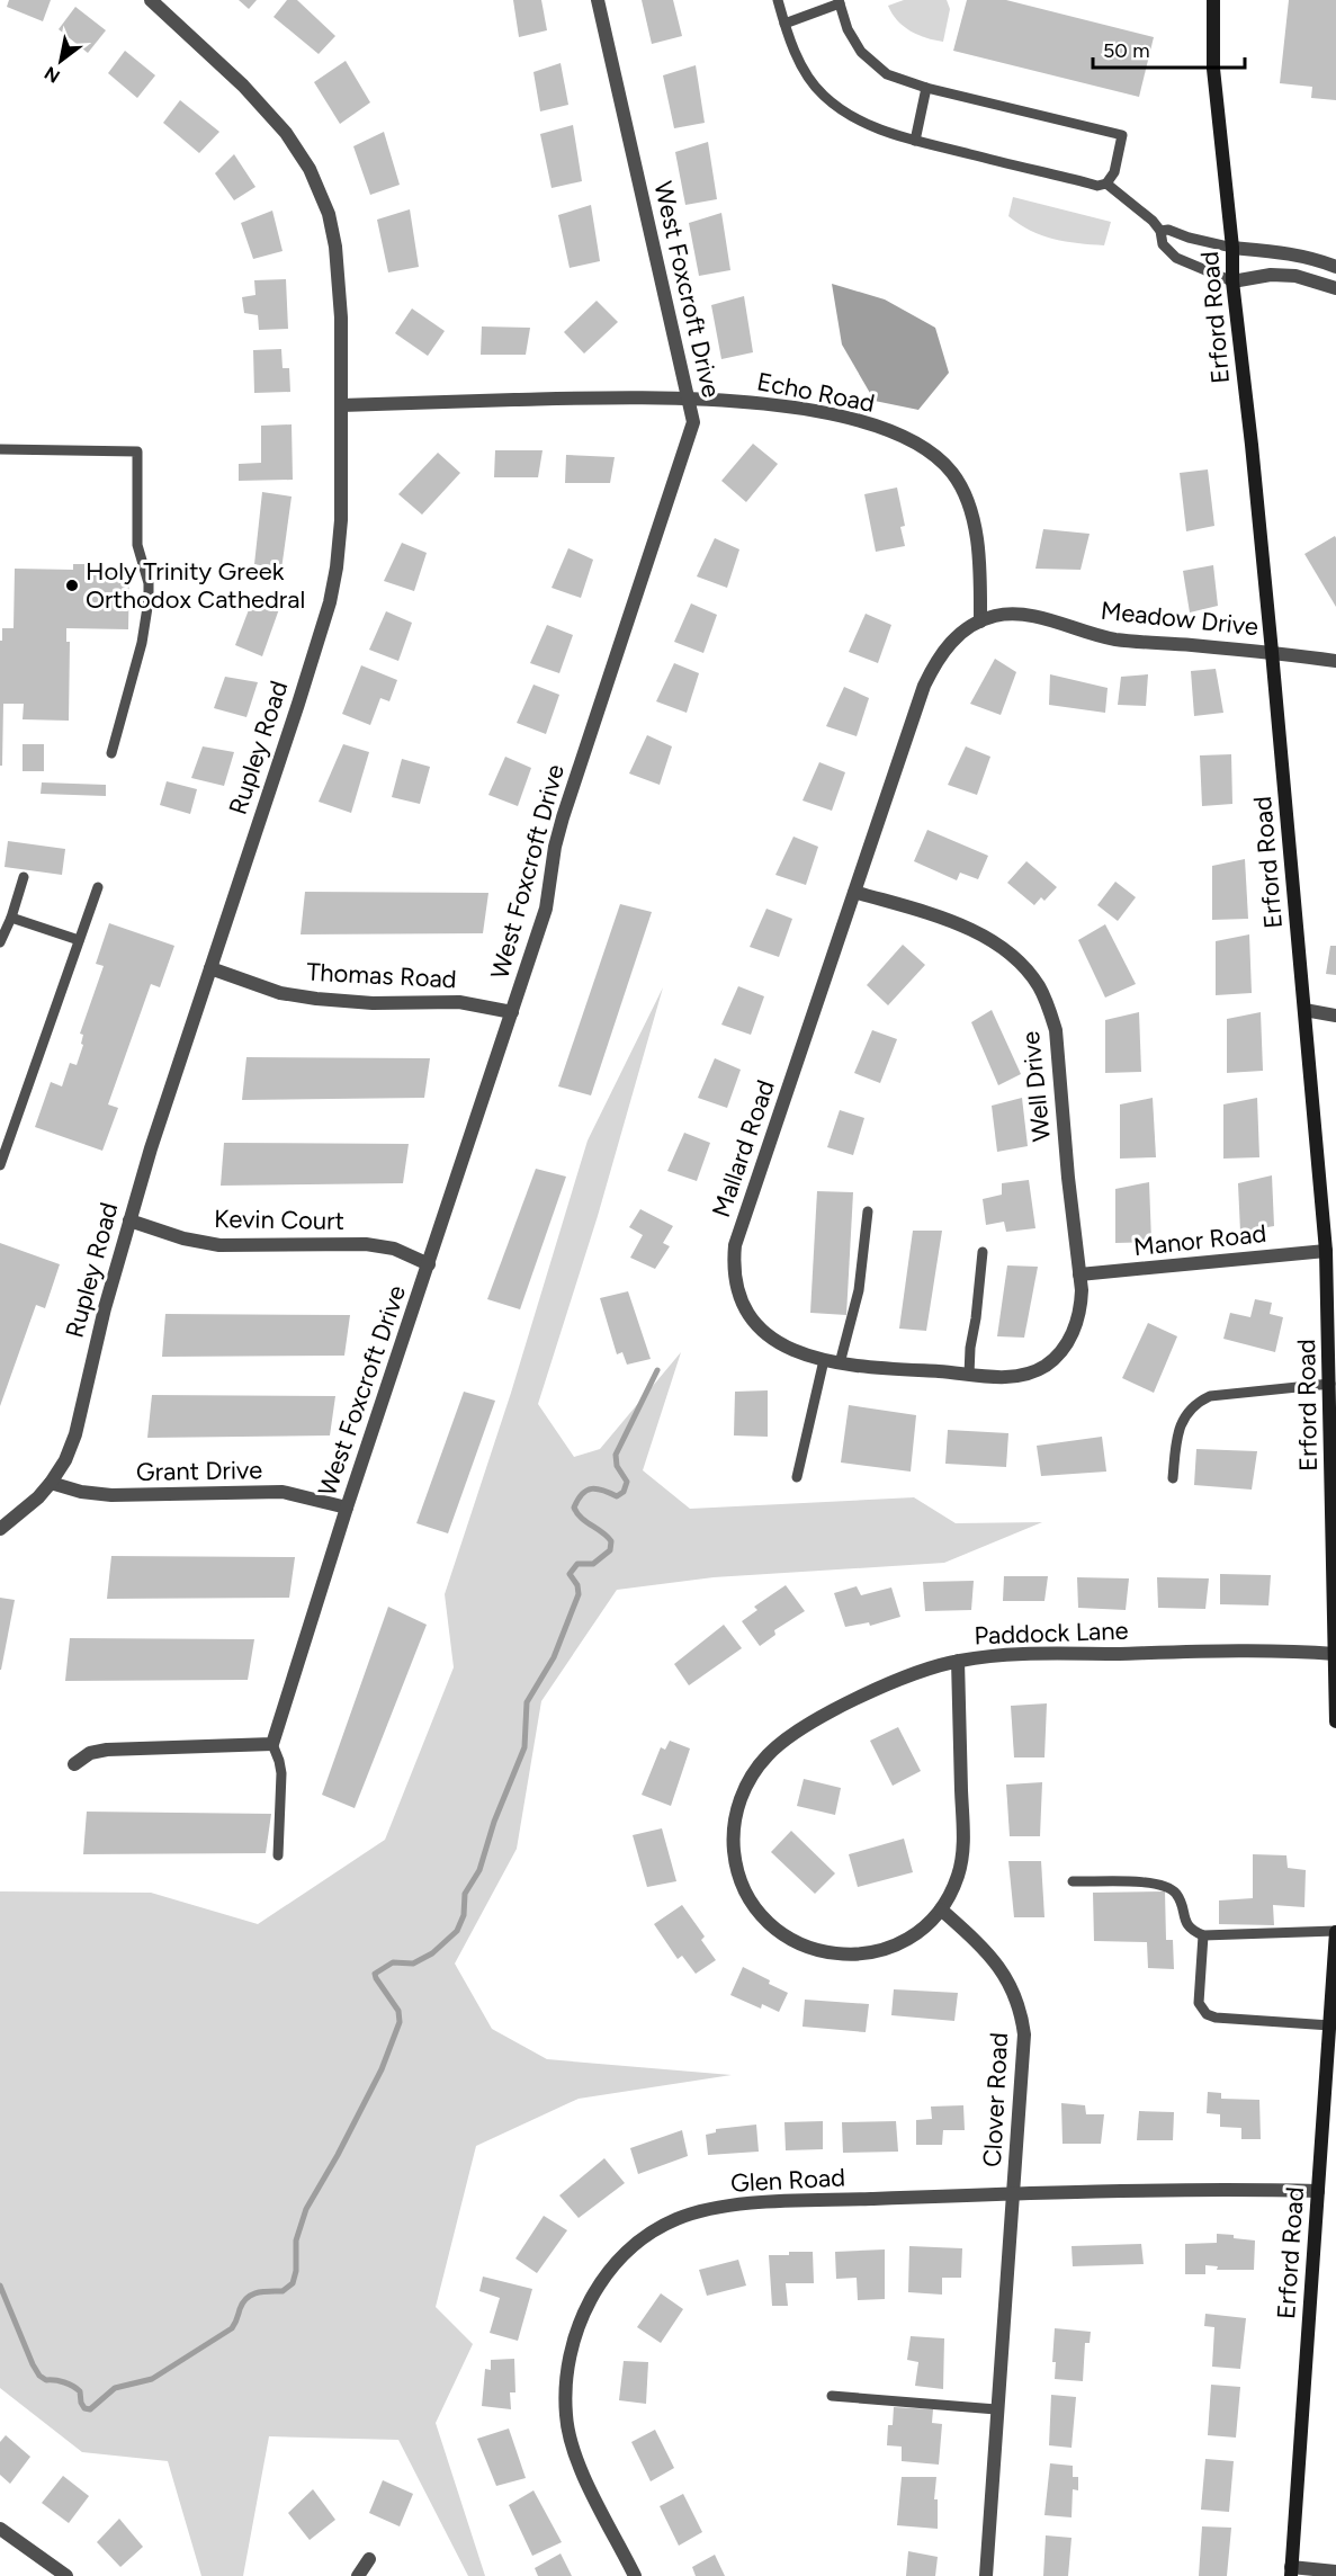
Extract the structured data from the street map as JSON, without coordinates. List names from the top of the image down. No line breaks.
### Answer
{"streets":{"street":["West Foxcroft Drive","Erford Road","Echo Road","Meadow Drive","Rupley Road","Thomas Road","Well Drive","Mallard Road","Kevin Court","Manor Road","Grant Drive","Paddock Lane","Clover Road","Glen Road"]},"crossings":[["West Foxcroft Drive","Echo Road"],["West Foxcroft Drive","Thomas Road"],["West Foxcroft Drive","Kevin Court"],["West Foxcroft Drive","Grant Drive"],["Erford Road","Meadow Drive"],["Erford Road","Manor Road"],["Erford Road","Paddock Lane"],["Erford Road","Glen Road"],["Echo Road","Meadow Drive"],["Echo Road","Rupley Road"],["Echo Road","Mallard Road"],["Meadow Drive","Mallard Road"],["Rupley Road","Thomas Road"],["Rupley Road","Kevin Court"],["Rupley Road","Grant Drive"],["Well Drive","Mallard Road"],["Well Drive","Manor Road"],["Mallard Road","Manor Road"],["Paddock Lane","Clover Road"],["Clover Road","Glen Road"]],"places":["Holy Trinity Greek Orthodox Cathedral"],"scale_bar":"50 m","north":"bottom left"}
